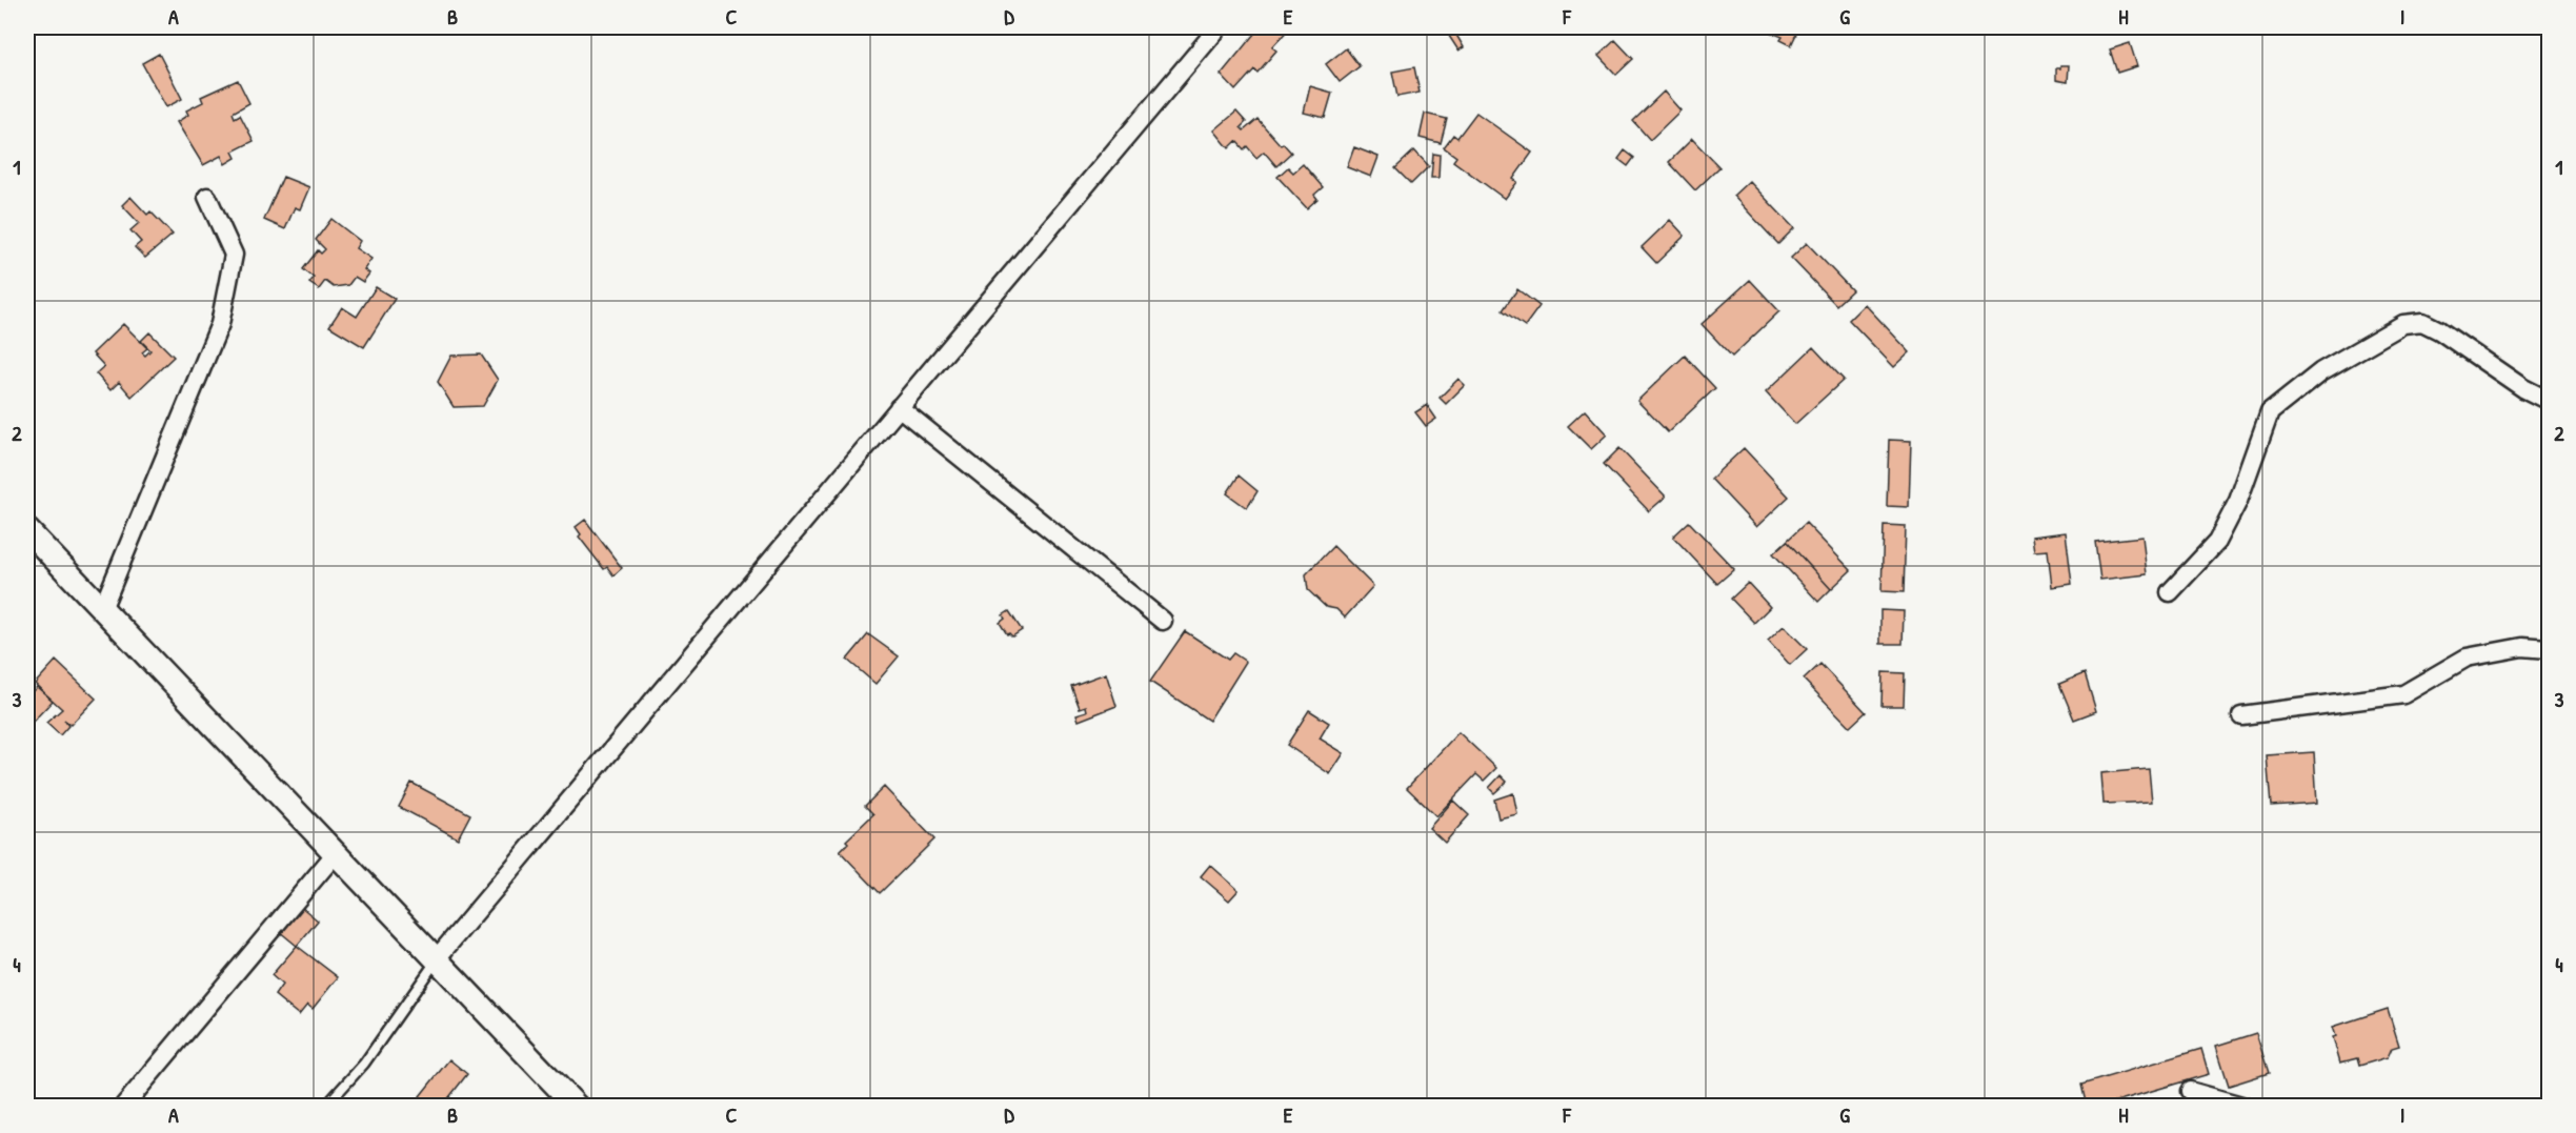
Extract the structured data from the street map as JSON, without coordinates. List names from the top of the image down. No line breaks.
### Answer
{"grid":{"columns":["A","B","C","D","E","F","G","H","I"],"rows":["1","2","3","4"]}}
